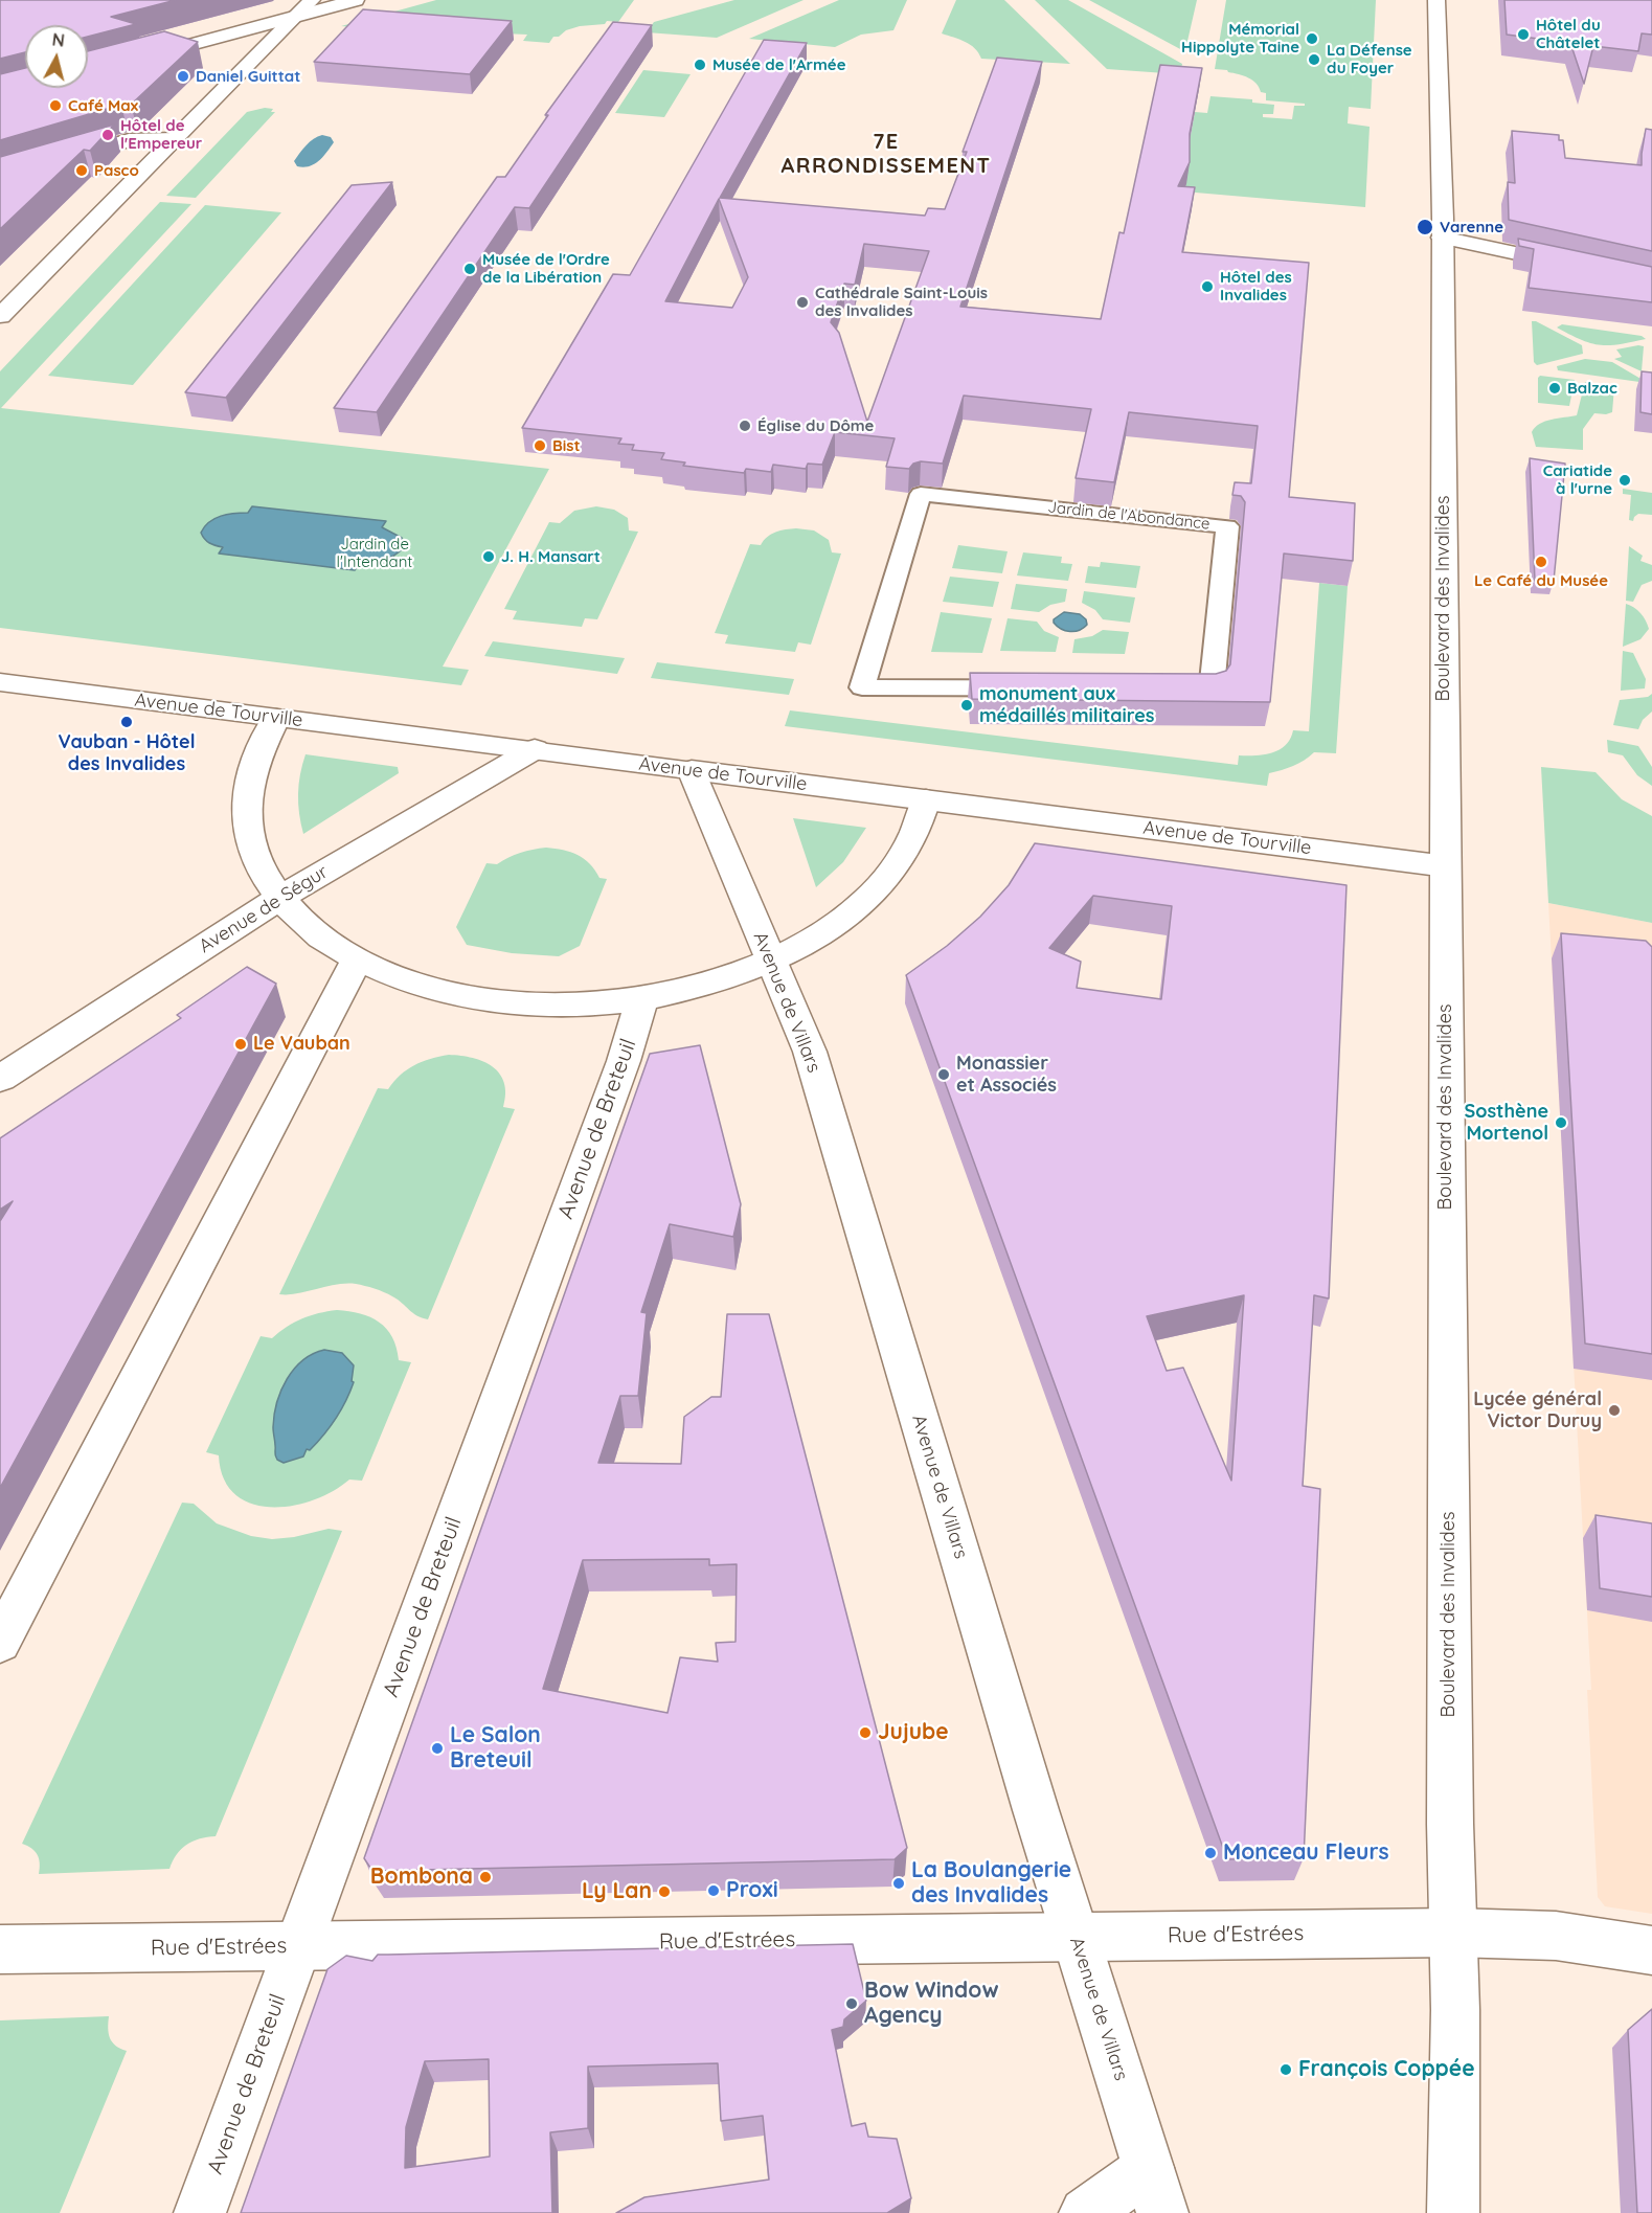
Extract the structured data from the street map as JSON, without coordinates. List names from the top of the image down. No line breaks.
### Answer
{"streets":{"main road":["Boulevard des Invalides","Avenue de Tourville","Avenue de Ségur","Avenue de Villars","Avenue de Breteuil","Rue d'Estrées"],"street":["Jardin de l'Abondance"]},"crossings":[["Boulevard des Invalides","Avenue de Tourville"],["Boulevard des Invalides","Rue d'Estrées"],["Avenue de Tourville","Avenue de Ségur"],["Avenue de Tourville","Avenue de Villars"],["Avenue de Villars","Rue d'Estrées"],["Avenue de Breteuil","Rue d'Estrées"]],"districts":["7E ARRONDISSEMENT"],"parks":["Jardin de l'Intendant"],"places":["Hôtel du Châtelet","Mémorial Hippolyte Taine","La Défense du Foyer","Musée de l'Armée","Daniel Guittat","Café Max","Hôtel de l'Empereur","Pasco","Varenne","Musée de l'Ordre de la Libération","Hôtel des Invalides","Cathédrale Saint-Louis des Invalides","Balzac","Église du Dôme","Bist","Cariatide à l'urne","J. H. Mansart","Le Café du Musée","monument aux médaillés militaires","Vauban - Hôtel des Invalides","Le Vauban","Monassier et Associés","Sosthène Mortenol","Lycée général Victor Duruy","Jujube","Le Salon Breteuil","Monceau Fleurs","Bombona","La Boulangerie des Invalides","Proxi","Ly Lan","Bow Window Agency","François Coppée"],"north":"top"}
